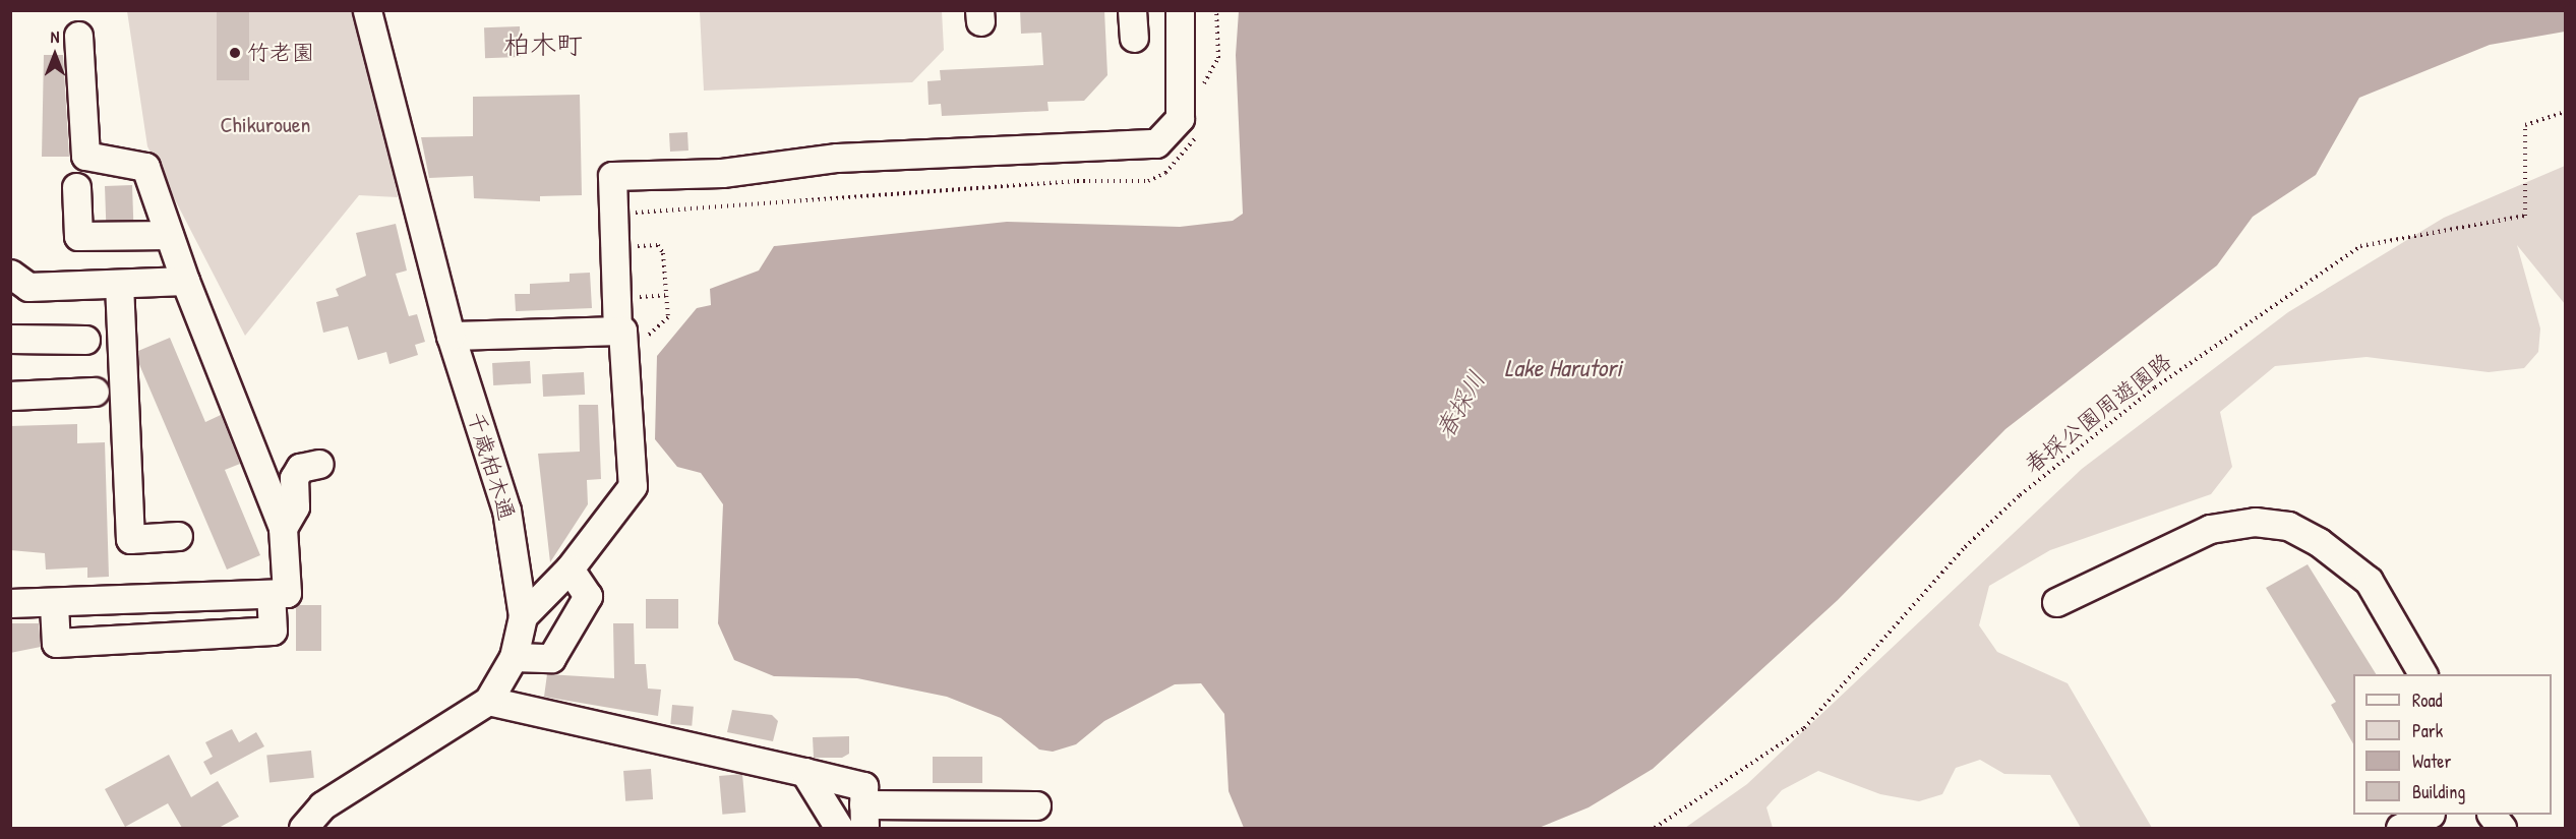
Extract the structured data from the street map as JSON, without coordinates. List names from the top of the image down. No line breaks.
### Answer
{"streets":{"street":["千歳柏木通"],"path":["春採公園周遊園路"]},"districts":["柏木町"],"water":["Lake Harutori","春採川"],"parks":["Chikurouen"],"places":["竹老園"],"legend":["Road","Park","Water","Building"],"north":"top"}
